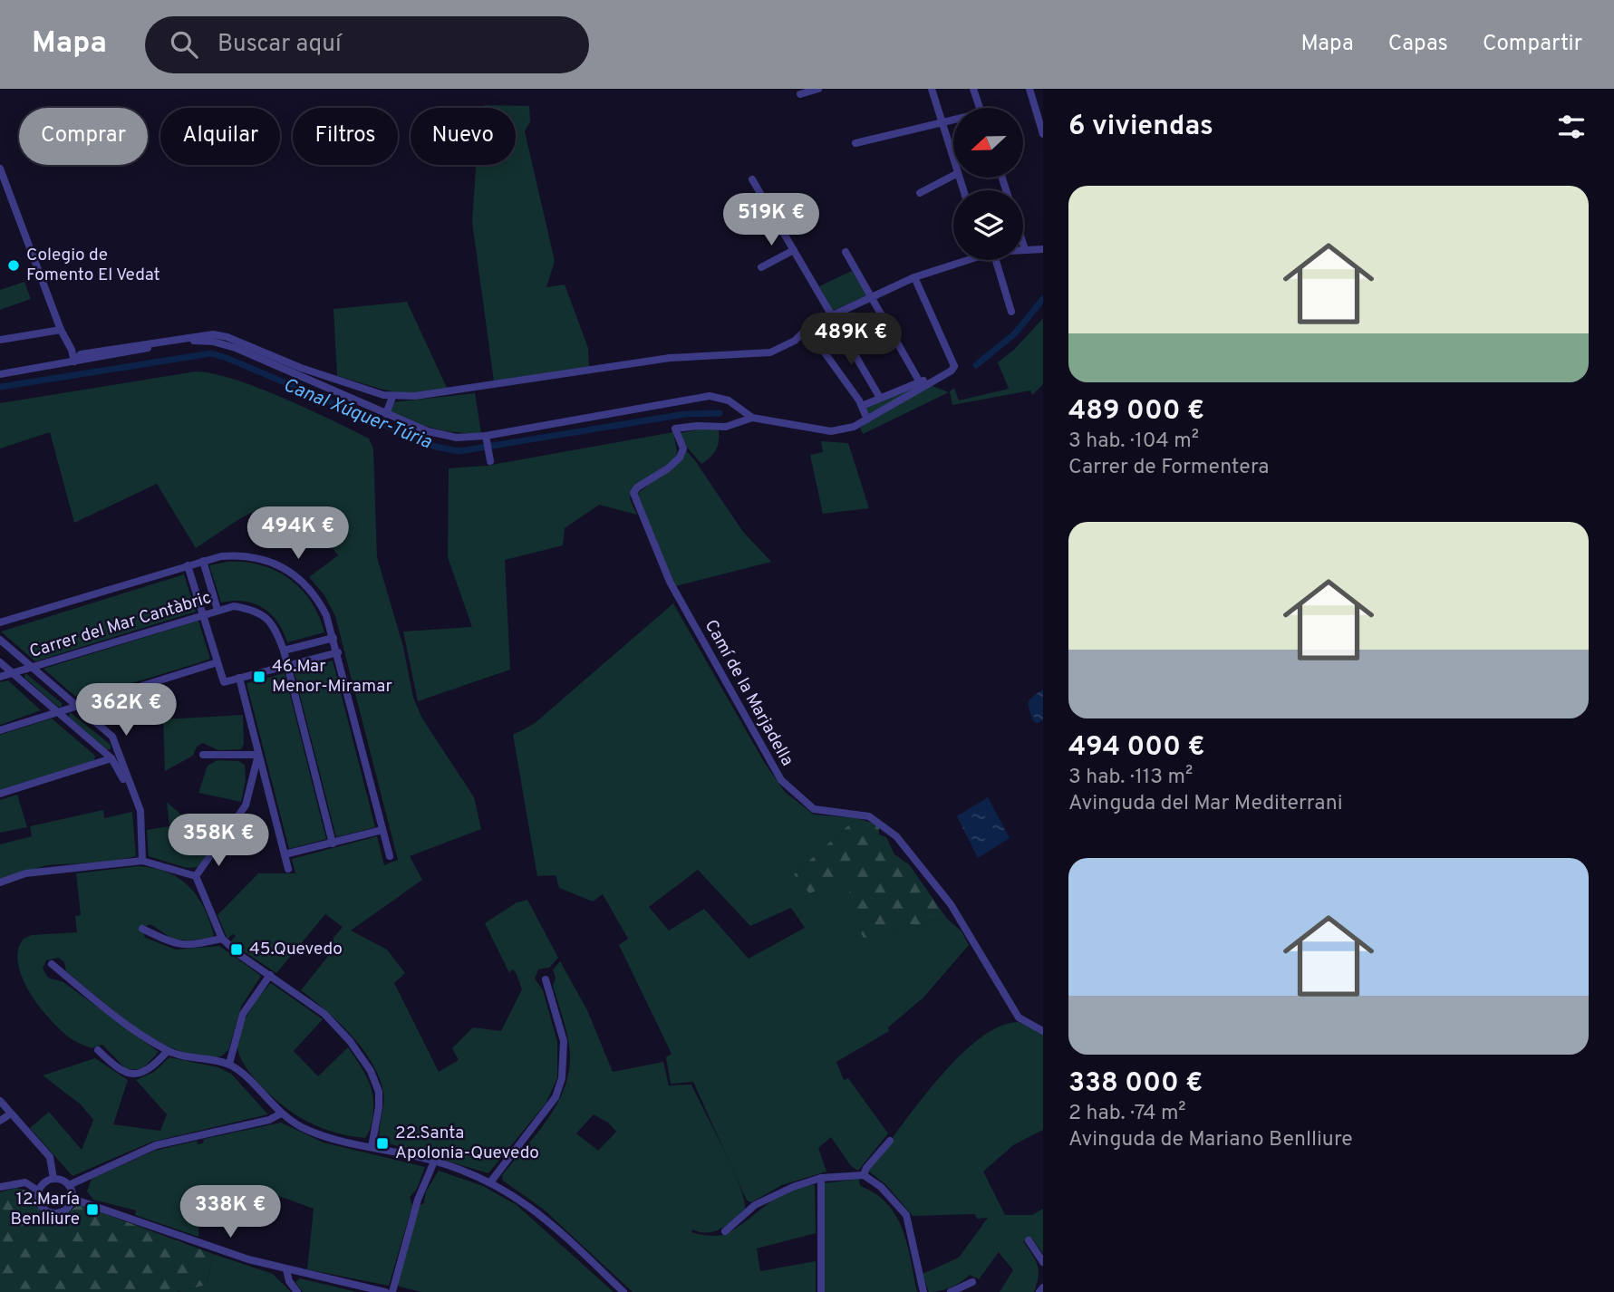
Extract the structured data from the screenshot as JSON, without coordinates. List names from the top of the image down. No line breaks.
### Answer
{"streets":{"street":["Carrer del Mar Cantàbric","Camí de la Marjadella"]},"water":["Canal Xúquer-Túria"],"places":{"other":["Colegio de Fomento El Vedat"],"transit":["46.Mar Menor-Miramar","45.Quevedo","22.Santa Apolonia-Quevedo","12.María Benlliure"]},"north":"left","page":{"header":"Mapa","search":"Buscar aquí","nav":["Mapa","Capas","Compartir"],"heading":"6 viviendas","chip":["Comprar","Alquilar","Filtros","Nuevo"],"list":[{"name":"489 000 €","note":"3 hab. · 104 m² · Carrer de Formentera"},{"name":"494 000 €","note":"3 hab. · 113 m² · Avinguda del Mar Mediterrani"},{"name":"338 000 €","note":"2 hab. · 74 m² · Avinguda de Mariano Benlliure"}],"price":["519K €","489K €","494K €","362K €","358K €","338K €"]}}
